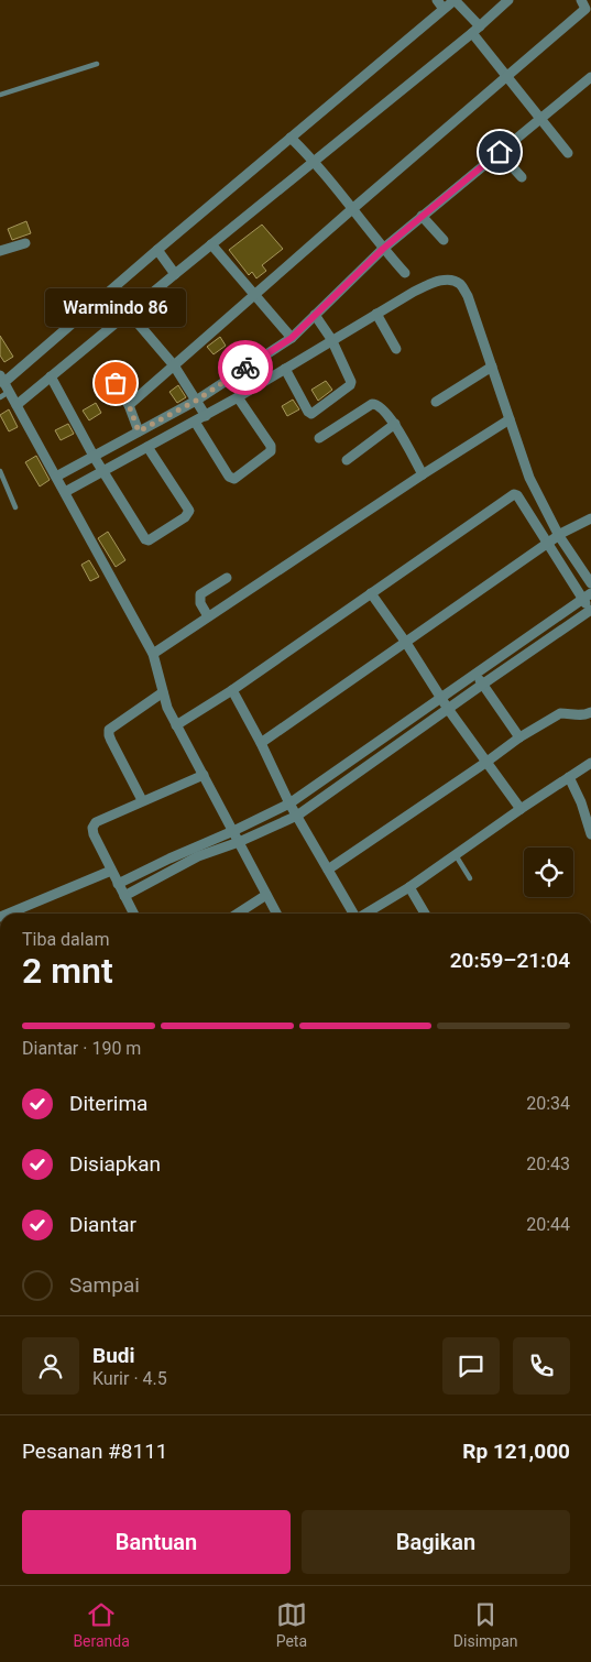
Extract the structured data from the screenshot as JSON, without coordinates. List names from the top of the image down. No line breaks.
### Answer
{"places":["Warmindo 86"],"page":{"bubble":"Warmindo 86","heading":["2 mnt","Tiba dalam","20:59–21:04"],"panel":["Budi","Kurir · 4.5","Pesanan #8111","Rp 121,000"],"bar":"Diantar · 190 m","list":[["Diterima","20:34"],["Disiapkan","20:43"],["Diantar","20:44"],"Sampai"],"buttons":["Bantuan","Bagikan"],"tabs":["Beranda","Peta","Disimpan"]}}
